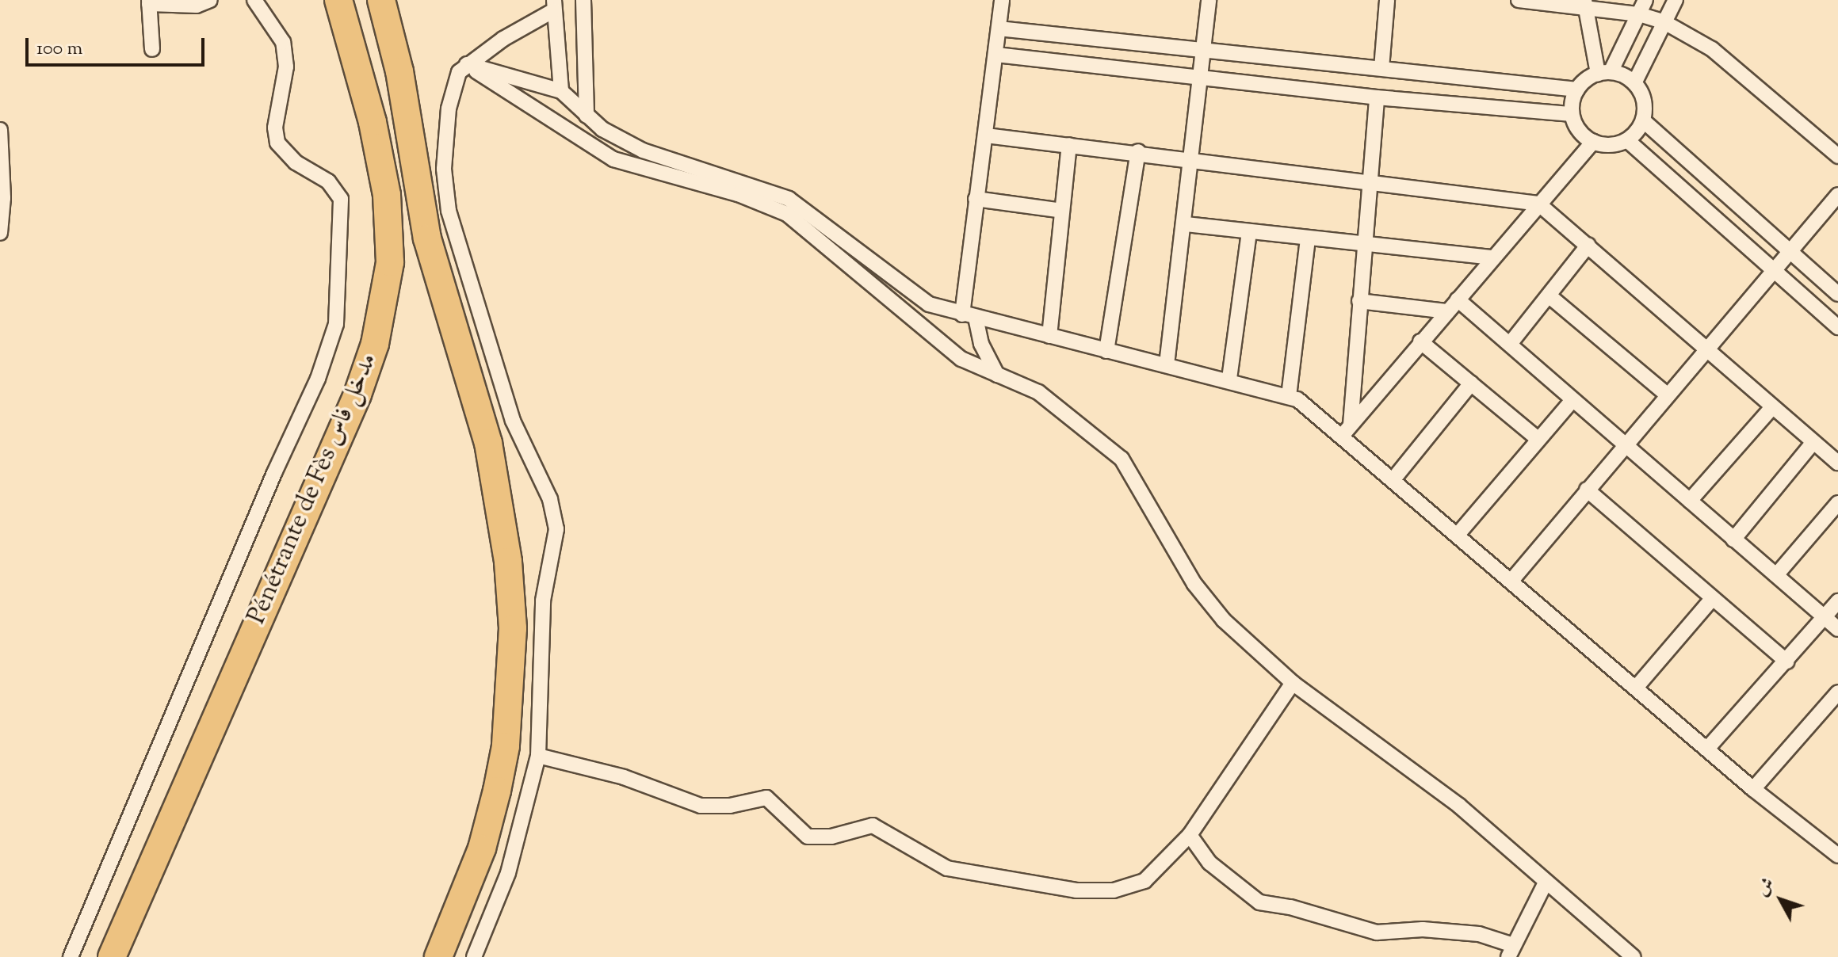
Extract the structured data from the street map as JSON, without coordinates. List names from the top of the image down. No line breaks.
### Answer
{"streets":{"highway":["Pénétrante de Fès مدخل فاس"]},"scale_bar":"100 m","north":"top left"}
